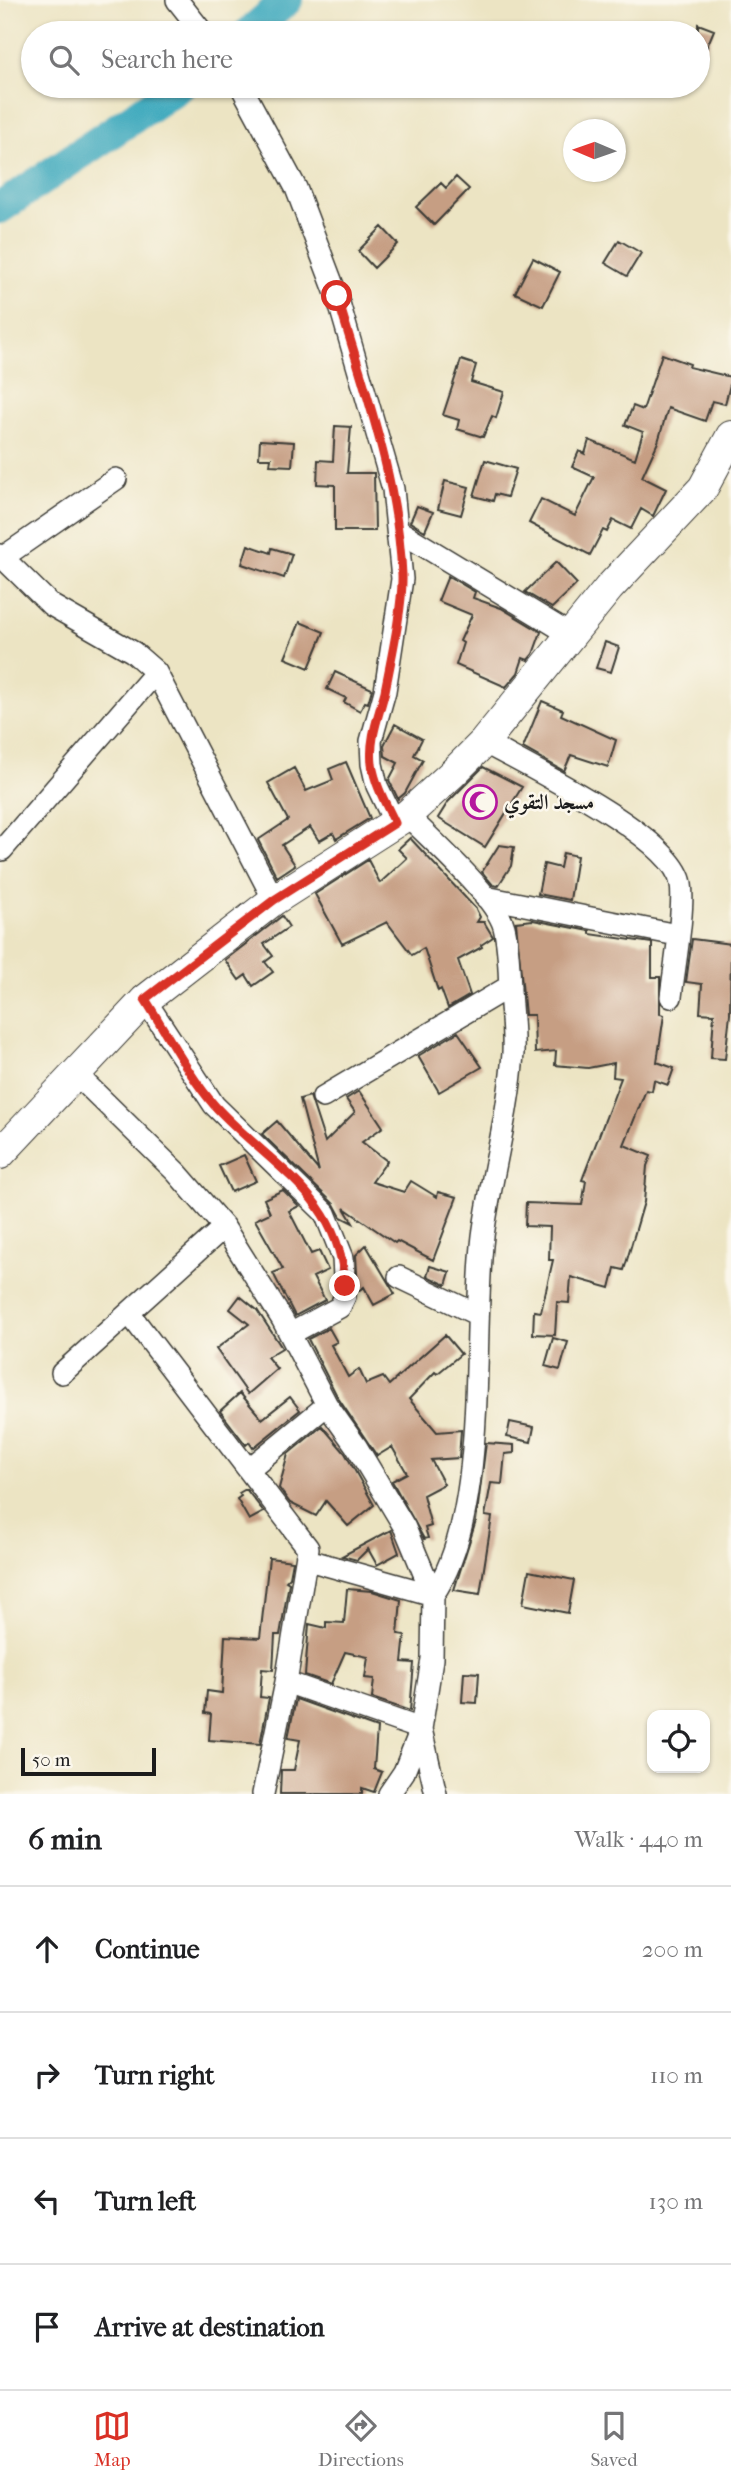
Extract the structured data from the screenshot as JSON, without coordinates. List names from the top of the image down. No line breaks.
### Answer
{"places":{"mosque":["مسجد التقوي"]},"scale_bar":"50 m","north":"left","page":{"search":"Search here","scale":"50 m","heading":["6 min","Walk · 440 m"],"list":[["Continue","200 m"],["Turn right","110 m"],["Turn left","130 m"],"Arrive at destination"],"nav":["Map","Directions","Saved"]}}
